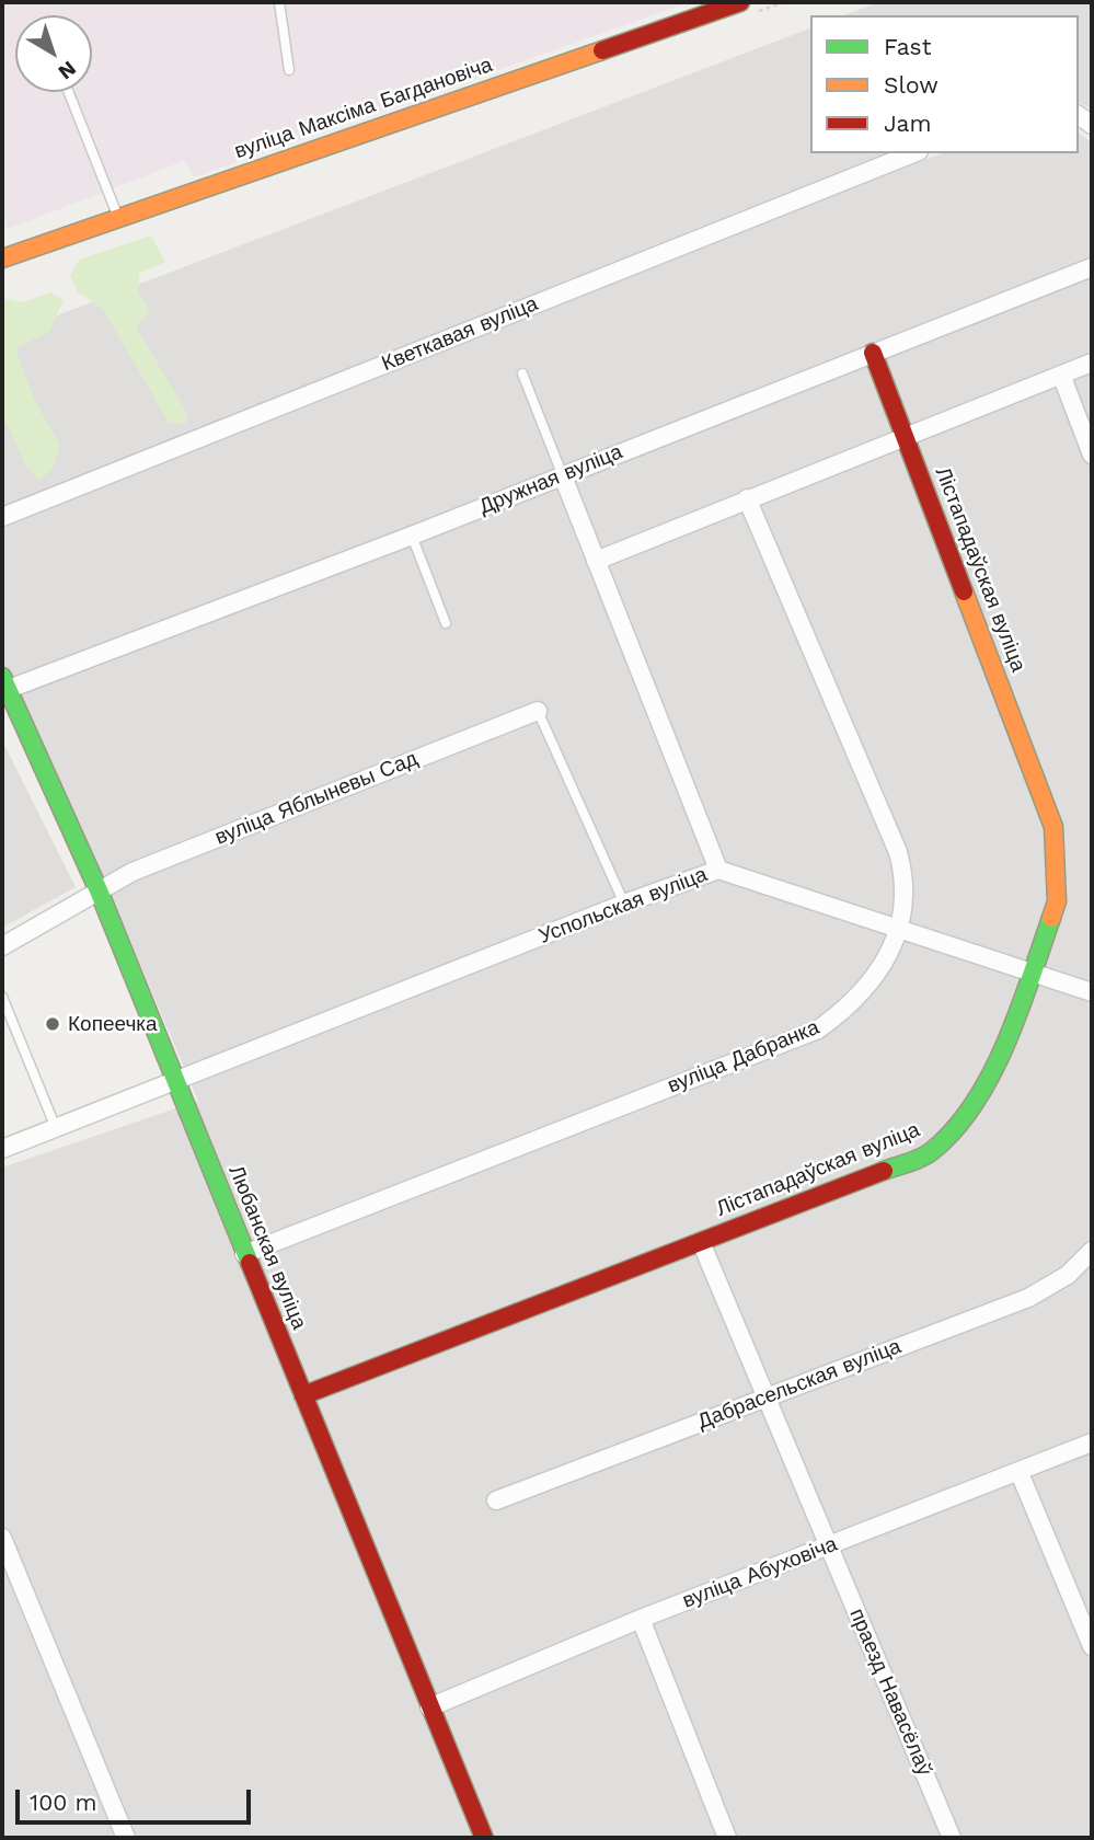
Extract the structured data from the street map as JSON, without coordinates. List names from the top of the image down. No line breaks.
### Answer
{"streets":{"street":["вуліца Максіма Багдановіча","Кветкавая вуліца","Дружная вуліца","Лістападаўская вуліца","вуліца Яблыневы Сад","Успольская вуліца","вуліца Дабранка","Любанская вуліца","Дабрасельская вуліца","вуліца Абуховіча","праезд Навасёлаў"]},"crossings":[["Дружная вуліца","Лістападаўская вуліца"],["Дружная вуліца","Успольская вуліца"],["Дружная вуліца","Любанская вуліца"],["Лістападаўская вуліца","Любанская вуліца"],["Лістападаўская вуліца","праезд Навасёлаў"],["вуліца Яблыневы Сад","Любанская вуліца"],["Успольская вуліца","Любанская вуліца"],["вуліца Дабранка","Любанская вуліца"],["Любанская вуліца","вуліца Абуховіча"],["Дабрасельская вуліца","праезд Навасёлаў"],["вуліца Абуховіча","праезд Навасёлаў"]],"places":["Копеечка"],"legend":["Fast","Slow","Jam"],"scale_bar":"100 m","north":"bottom right"}
